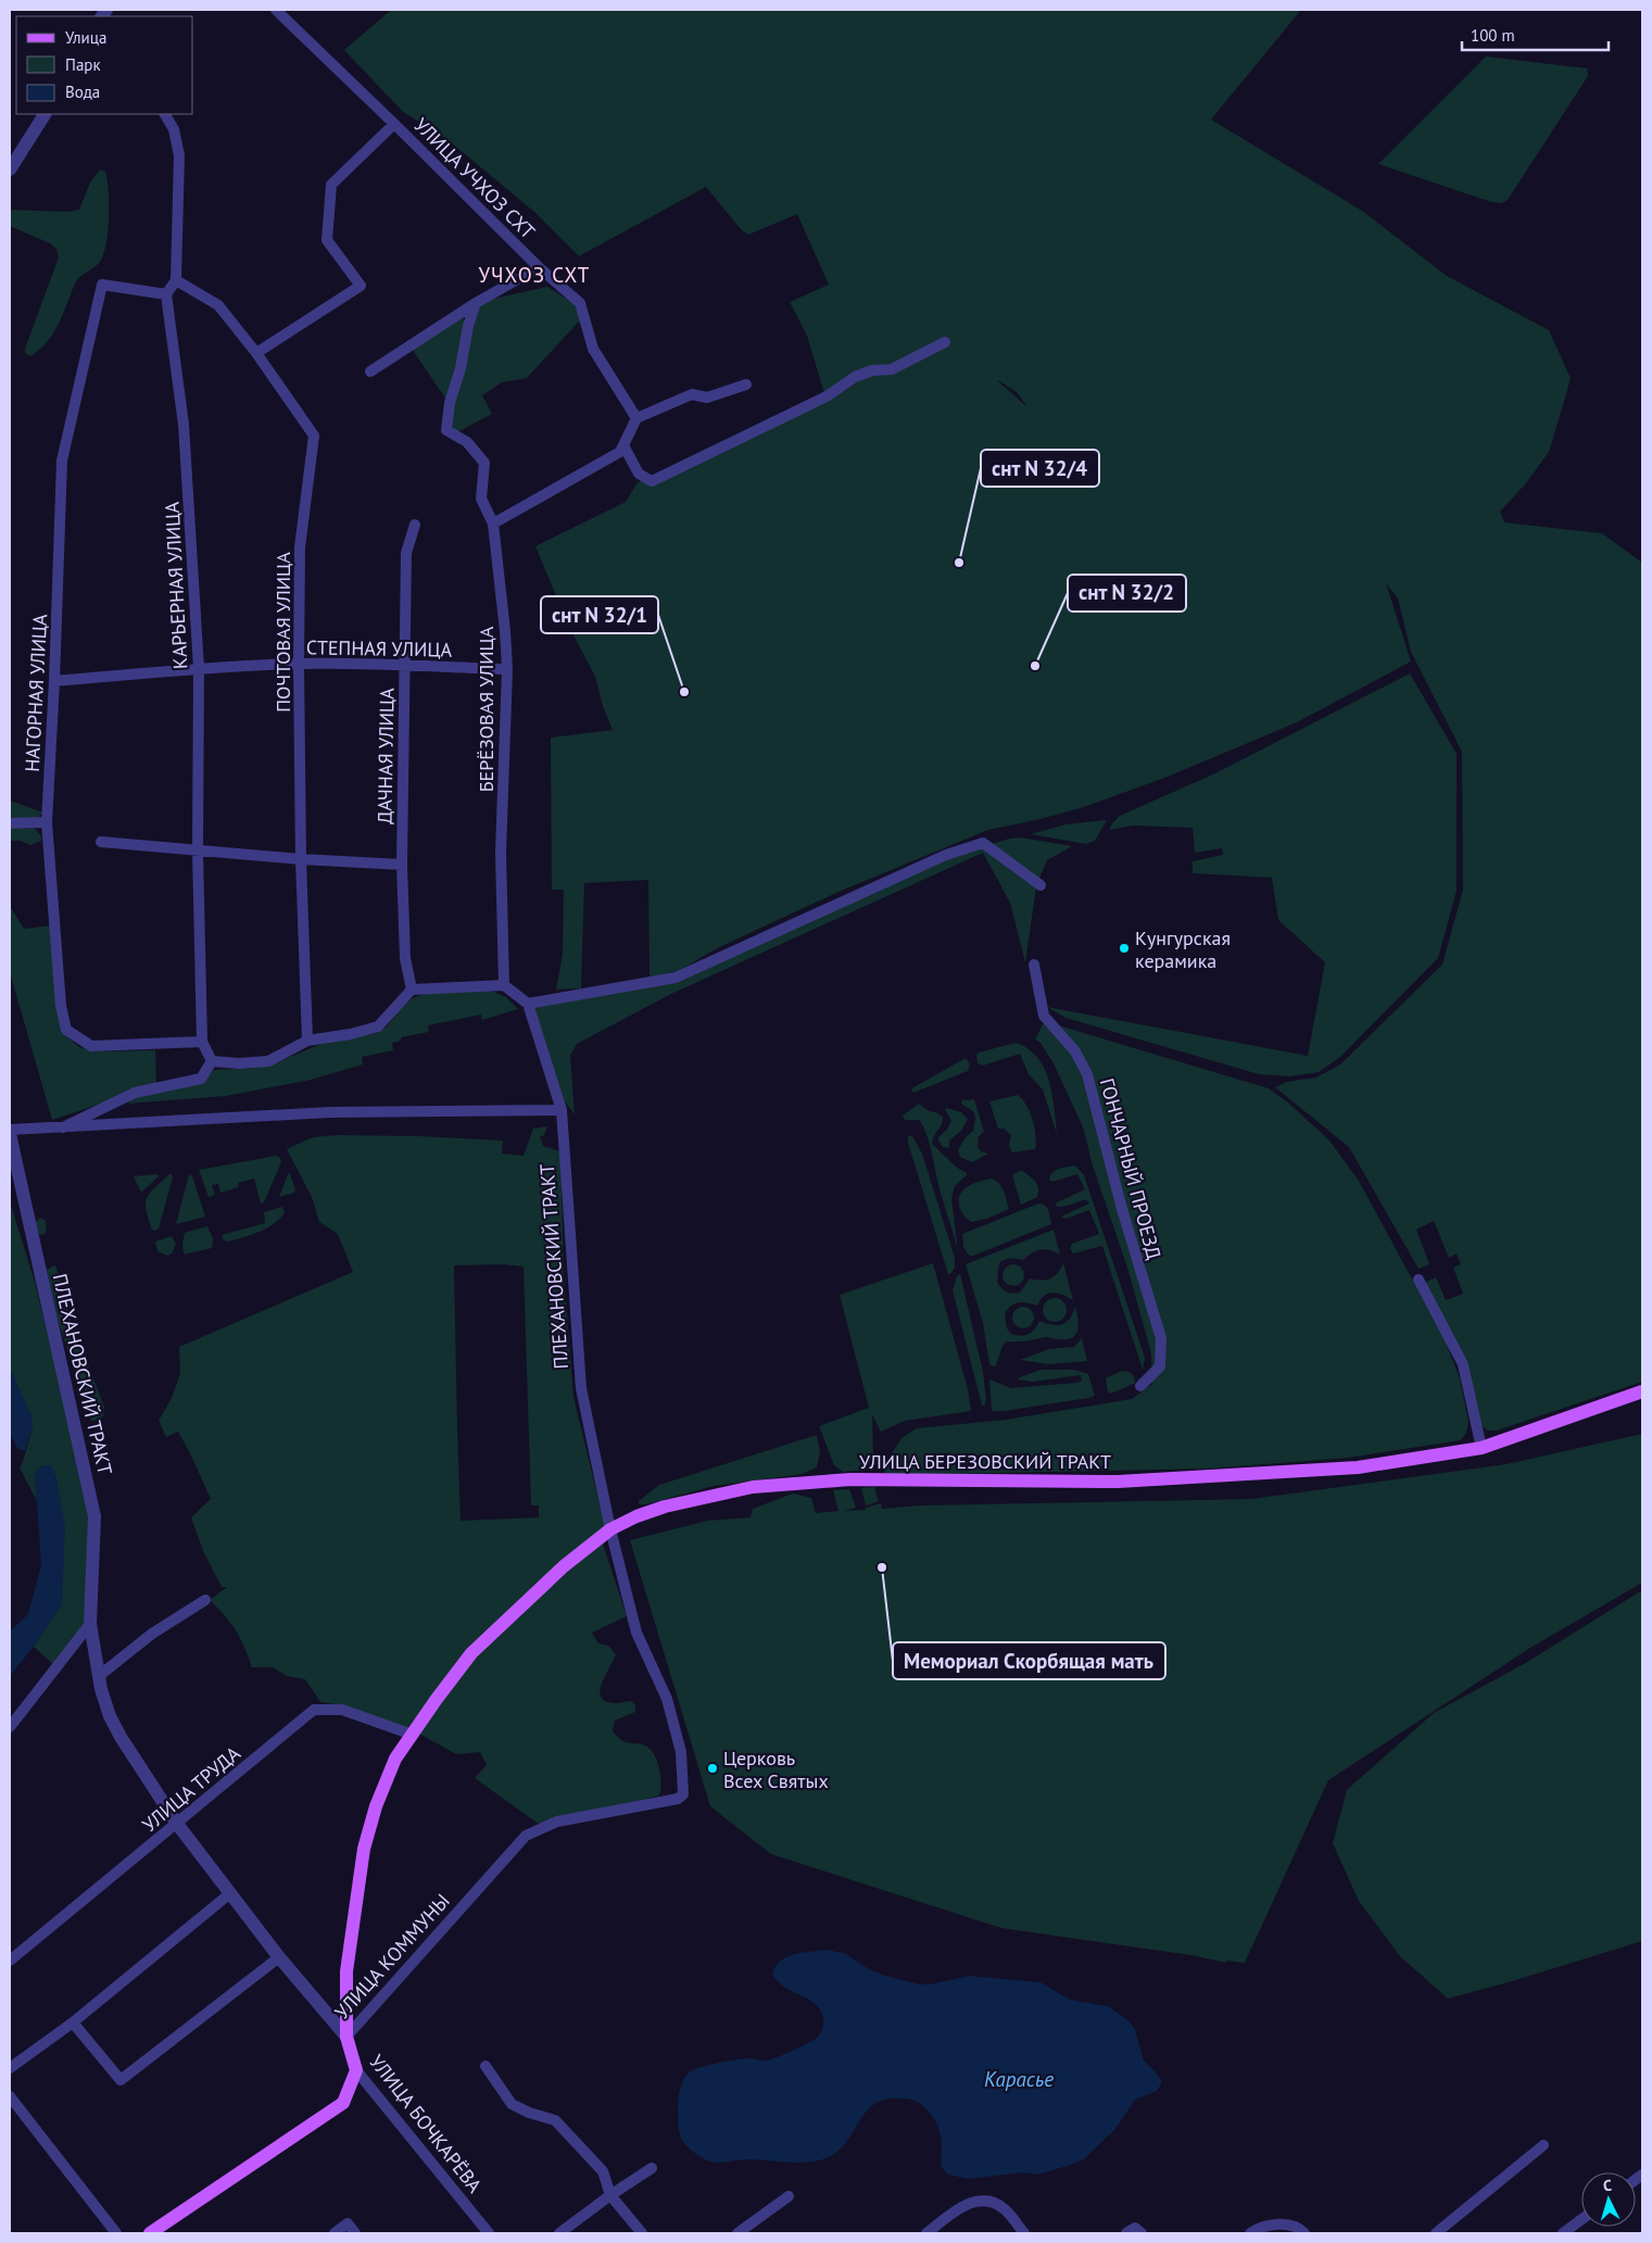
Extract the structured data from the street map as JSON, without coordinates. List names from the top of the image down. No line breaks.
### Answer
{"streets":{"main road":["УЛИЦА БЕРЕЗОВСКИЙ ТРАКТ","УЛИЦА КОММУНЫ","УЛИЦА БОЧКАРЁВА"],"street":["УЛИЦА УЧХОЗ СХТ","КАРЬЕРНАЯ УЛИЦА","ПОЧТОВАЯ УЛИЦА","СТЕПНАЯ УЛИЦА","НАГОРНАЯ УЛИЦА","БЕРЁЗОВАЯ УЛИЦА","ДАЧНАЯ УЛИЦА","ГОНЧАРНЫЙ ПРОЕЗД","ПЛЕХАНОВСКИЙ ТРАКТ","УЛИЦА ТРУДА"]},"crossings":[["КАРЬЕРНАЯ УЛИЦА","СТЕПНАЯ УЛИЦА"],["КАРЬЕРНАЯ УЛИЦА","НАГОРНАЯ УЛИЦА"],["ПОЧТОВАЯ УЛИЦА","СТЕПНАЯ УЛИЦА"],["СТЕПНАЯ УЛИЦА","НАГОРНАЯ УЛИЦА"],["СТЕПНАЯ УЛИЦА","БЕРЁЗОВАЯ УЛИЦА"],["СТЕПНАЯ УЛИЦА","ДАЧНАЯ УЛИЦА"],["ПЛЕХАНОВСКИЙ ТРАКТ","УЛИЦА БЕРЕЗОВСКИЙ ТРАКТ"],["ПЛЕХАНОВСКИЙ ТРАКТ","УЛИЦА КОММУНЫ"],["ПЛЕХАНОВСКИЙ ТРАКТ","УЛИЦА БОЧКАРЁВА"],["УЛИЦА БЕРЕЗОВСКИЙ ТРАКТ","УЛИЦА ТРУДА"],["УЛИЦА БЕРЕЗОВСКИЙ ТРАКТ","УЛИЦА КОММУНЫ"],["УЛИЦА ТРУДА","УЛИЦА КОММУНЫ"],["УЛИЦА ТРУДА","УЛИЦА БОЧКАРЁВА"],["УЛИЦА КОММУНЫ","УЛИЦА БОЧКАРЁВА"]],"districts":["УЧХОЗ СХТ"],"water":["Карасье"],"places":["снт N 32/4","снт N 32/2","снт N 32/1","Кунгурская керамика","Мемориал Скорбящая мать","Церковь Всех Святых"],"legend":["Улица","Парк","Вода"],"scale_bar":"100 m","north":"top"}
